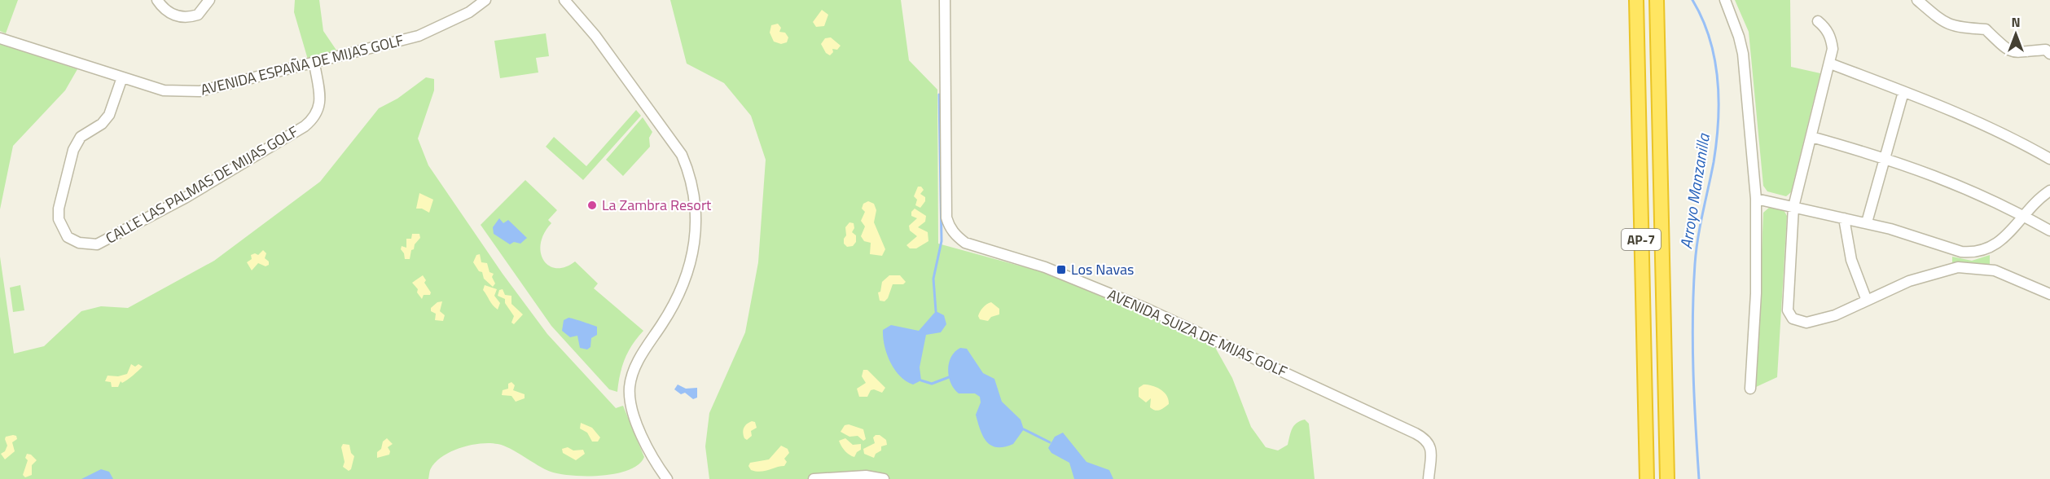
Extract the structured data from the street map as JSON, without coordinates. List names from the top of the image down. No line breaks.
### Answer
{"streets":{"highway":["AP-7"],"street":["AVENIDA ESPAÑA DE MIJAS GOLF","CALLE LAS PALMAS DE MIJAS GOLF","AVENIDA SUIZA DE MIJAS GOLF"]},"crossings":[["AVENIDA ESPAÑA DE MIJAS GOLF","CALLE LAS PALMAS DE MIJAS GOLF"]],"water":["Arroyo Manzanilla"],"places":{"other":["La Zambra Resort"],"transit":["Los Navas"]},"north":"top"}
